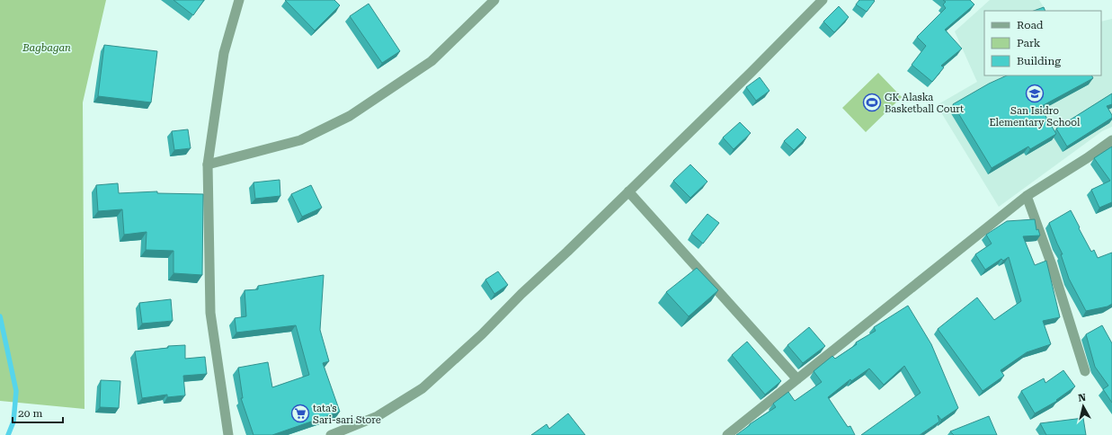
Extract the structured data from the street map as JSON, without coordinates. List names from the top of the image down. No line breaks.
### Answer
{"parks":["Bagbagan"],"places":{"school or university":["San Isidro Elementary School"],"sports":["GK Alaska Basketball Court"],"supermarket":["tata's Sari-sari Store"]},"legend":["Road","Park","Building"],"scale_bar":"20 m","north":"top"}
